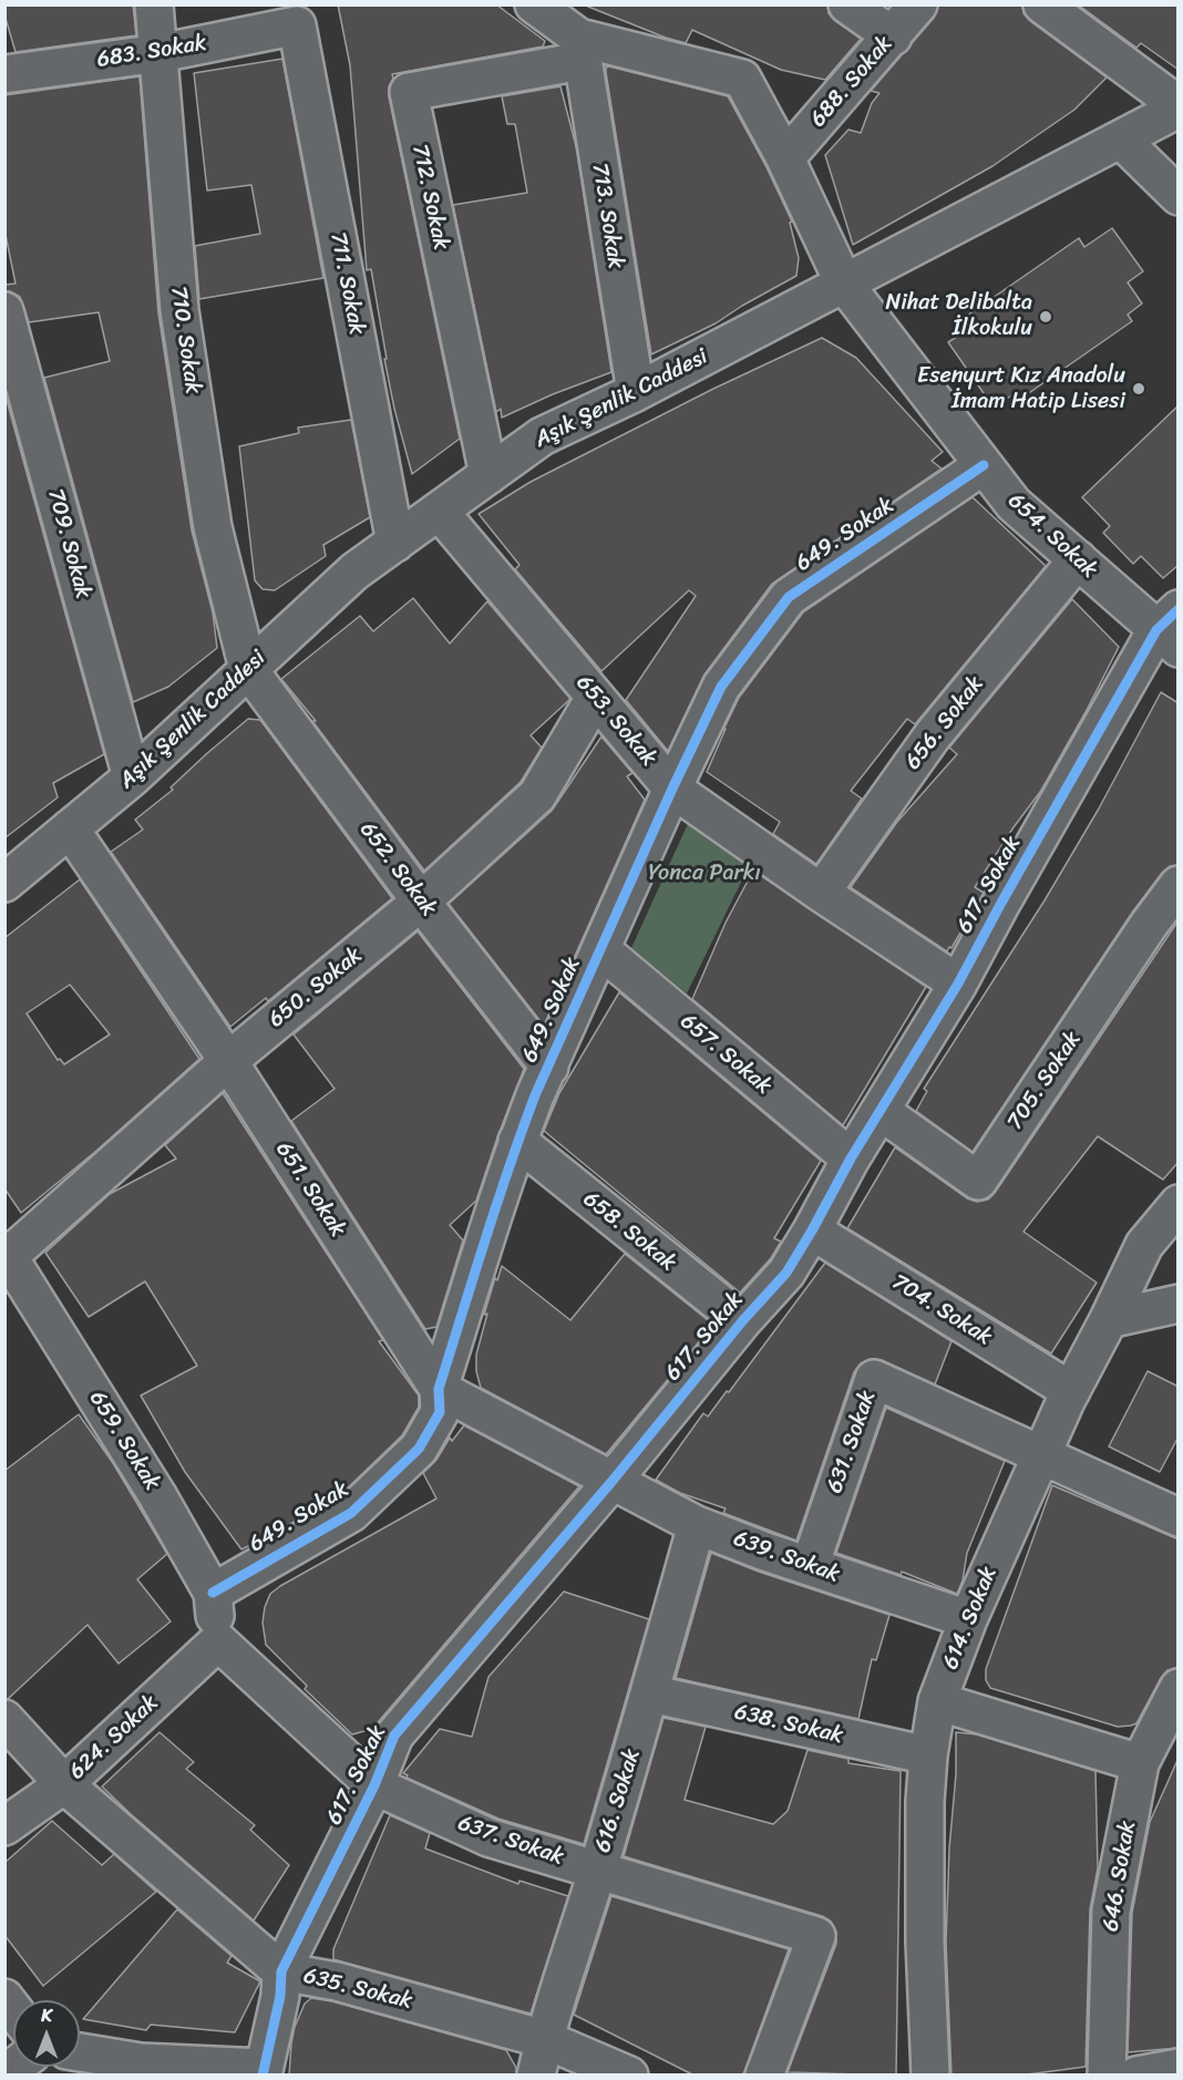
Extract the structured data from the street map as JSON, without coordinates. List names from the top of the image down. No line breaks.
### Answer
{"streets":{"street":["683. Sokak","688. Sokak","712. Sokak","713. Sokak","711. Sokak","710. Sokak","Aşık Şenlik Caddesi","649. Sokak","654. Sokak","709. Sokak","653. Sokak","656. Sokak","652. Sokak","617. Sokak","650. Sokak","657. Sokak","705. Sokak","651. Sokak","658. Sokak","704. Sokak","659. Sokak","631. Sokak","639. Sokak","614. Sokak","638. Sokak","624. Sokak","616. Sokak","637. Sokak","646. Sokak","635. Sokak"]},"crossings":[["683. Sokak","711. Sokak"],["683. Sokak","710. Sokak"],["688. Sokak","654. Sokak"],["712. Sokak","713. Sokak"],["712. Sokak","Aşık Şenlik Caddesi"],["712. Sokak","654. Sokak"],["713. Sokak","Aşık Şenlik Caddesi"],["713. Sokak","654. Sokak"],["711. Sokak","Aşık Şenlik Caddesi"],["710. Sokak","Aşık Şenlik Caddesi"],["710. Sokak","652. Sokak"],["Aşık Şenlik Caddesi","654. Sokak"],["Aşık Şenlik Caddesi","709. Sokak"],["Aşık Şenlik Caddesi","653. Sokak"],["Aşık Şenlik Caddesi","652. Sokak"],["Aşık Şenlik Caddesi","651. Sokak"],["649. Sokak","654. Sokak"],["649. Sokak","653. Sokak"],["649. Sokak","652. Sokak"],["649. Sokak","657. Sokak"],["649. Sokak","651. Sokak"],["649. Sokak","658. Sokak"],["649. Sokak","659. Sokak"],["654. Sokak","656. Sokak"],["654. Sokak","617. Sokak"],["653. Sokak","656. Sokak"],["653. Sokak","617. Sokak"],["653. Sokak","650. Sokak"],["652. Sokak","650. Sokak"],["617. Sokak","657. Sokak"],["617. Sokak","705. Sokak"],["617. Sokak","651. Sokak"],["617. Sokak","658. Sokak"],["617. Sokak","704. Sokak"],["617. Sokak","639. Sokak"],["617. Sokak","637. Sokak"],["617. Sokak","635. Sokak"],["650. Sokak","651. Sokak"],["650. Sokak","659. Sokak"],["651. Sokak","639. Sokak"],["704. Sokak","614. Sokak"],["659. Sokak","624. Sokak"],["659. Sokak","637. Sokak"],["631. Sokak","639. Sokak"],["631. Sokak","614. Sokak"],["639. Sokak","614. Sokak"],["639. Sokak","616. Sokak"],["614. Sokak","638. Sokak"],["638. Sokak","616. Sokak"],["624. Sokak","637. Sokak"],["624. Sokak","635. Sokak"],["616. Sokak","637. Sokak"],["616. Sokak","635. Sokak"]],"parks":["Yonca Parkı"],"places":["Nihat Delibalta İlkokulu","Esenyurt Kız Anadolu İmam Hatip Lisesi"],"north":"top"}
